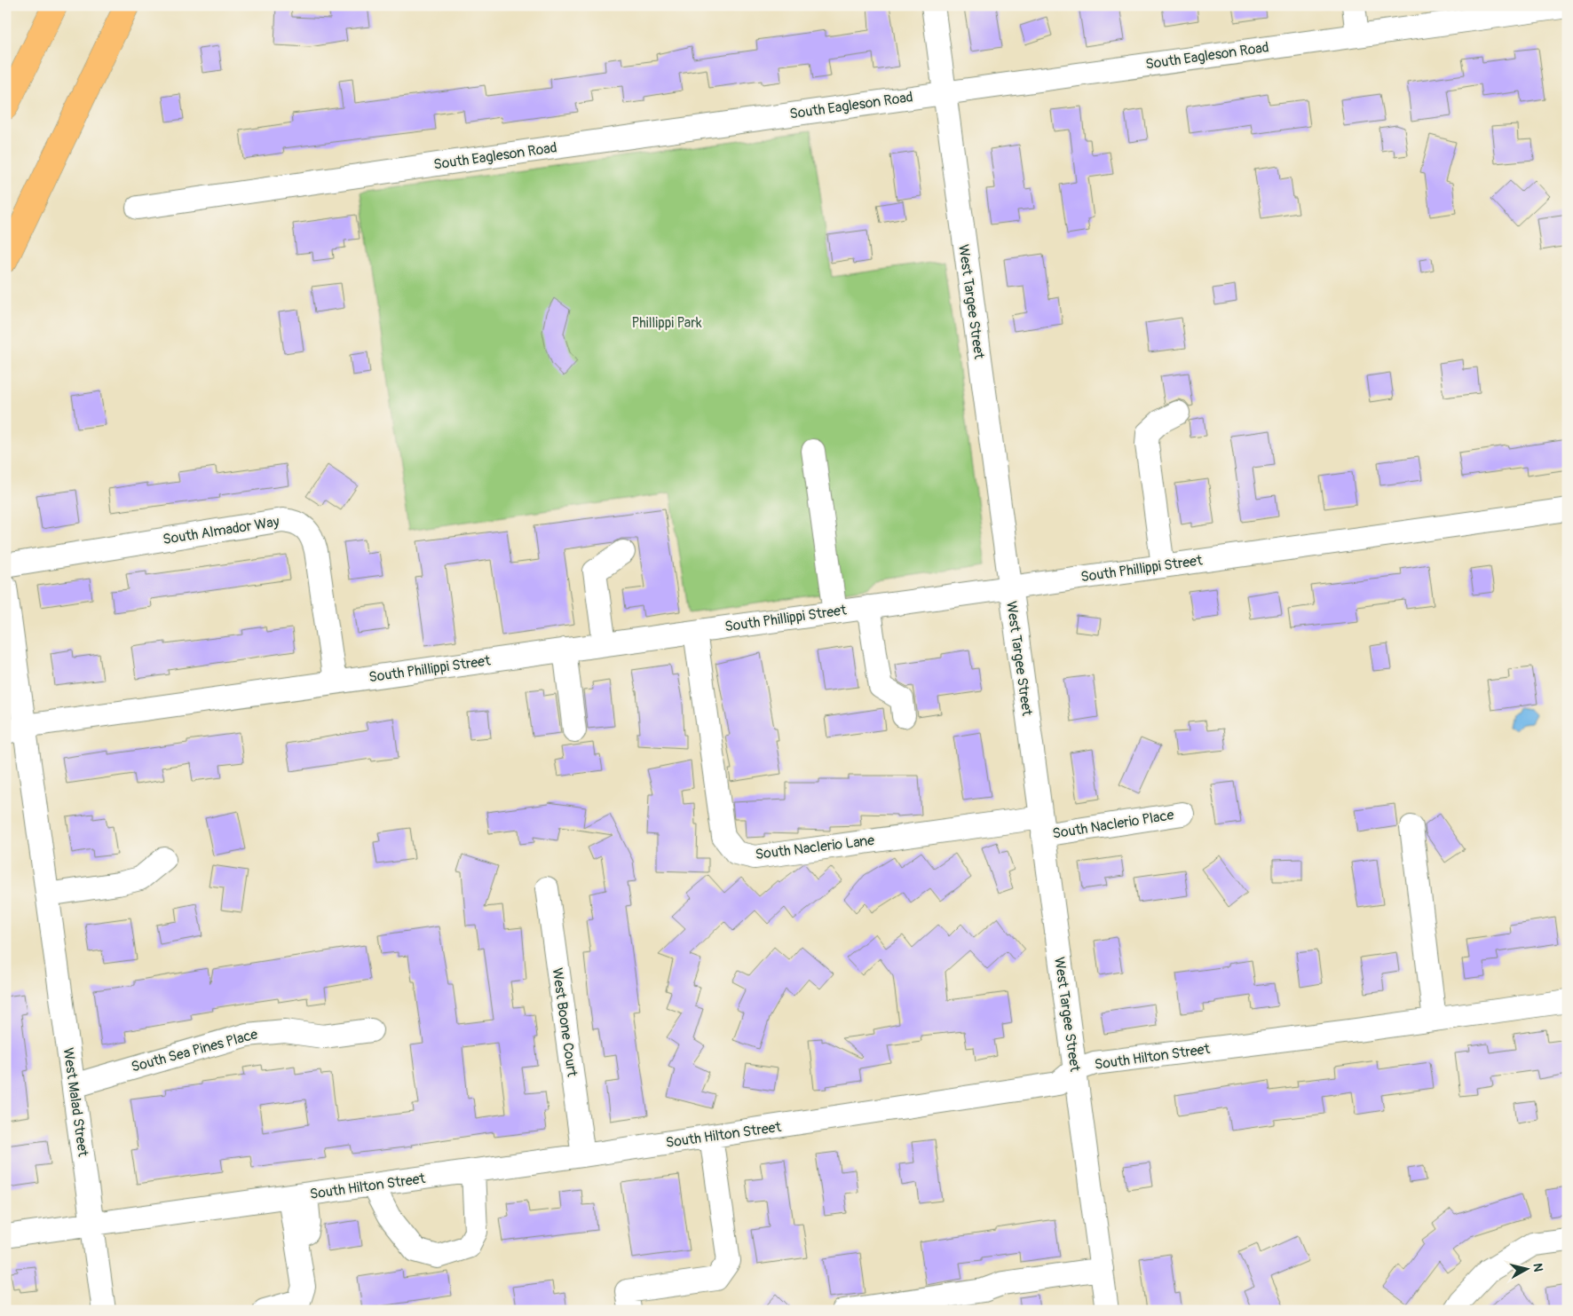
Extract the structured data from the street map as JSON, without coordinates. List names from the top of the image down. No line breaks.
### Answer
{"streets":{"street":["South Eagleson Road","West Targee Street","South Almador Way","South Phillippi Street","South Naclerio Place","South Naclerio Lane","West Boone Court","South Sea Pines Place","South Hilton Street","West Malad Street"]},"crossings":[["South Eagleson Road","West Targee Street"],["West Targee Street","South Phillippi Street"],["West Targee Street","South Naclerio Place"],["West Targee Street","South Naclerio Lane"],["West Targee Street","South Hilton Street"],["South Almador Way","South Phillippi Street"],["South Phillippi Street","South Naclerio Lane"],["South Phillippi Street","West Malad Street"],["South Naclerio Place","South Naclerio Lane"],["West Boone Court","South Hilton Street"],["South Sea Pines Place","West Malad Street"],["South Hilton Street","West Malad Street"]],"parks":["Phillippi Park"],"north":"right"}
